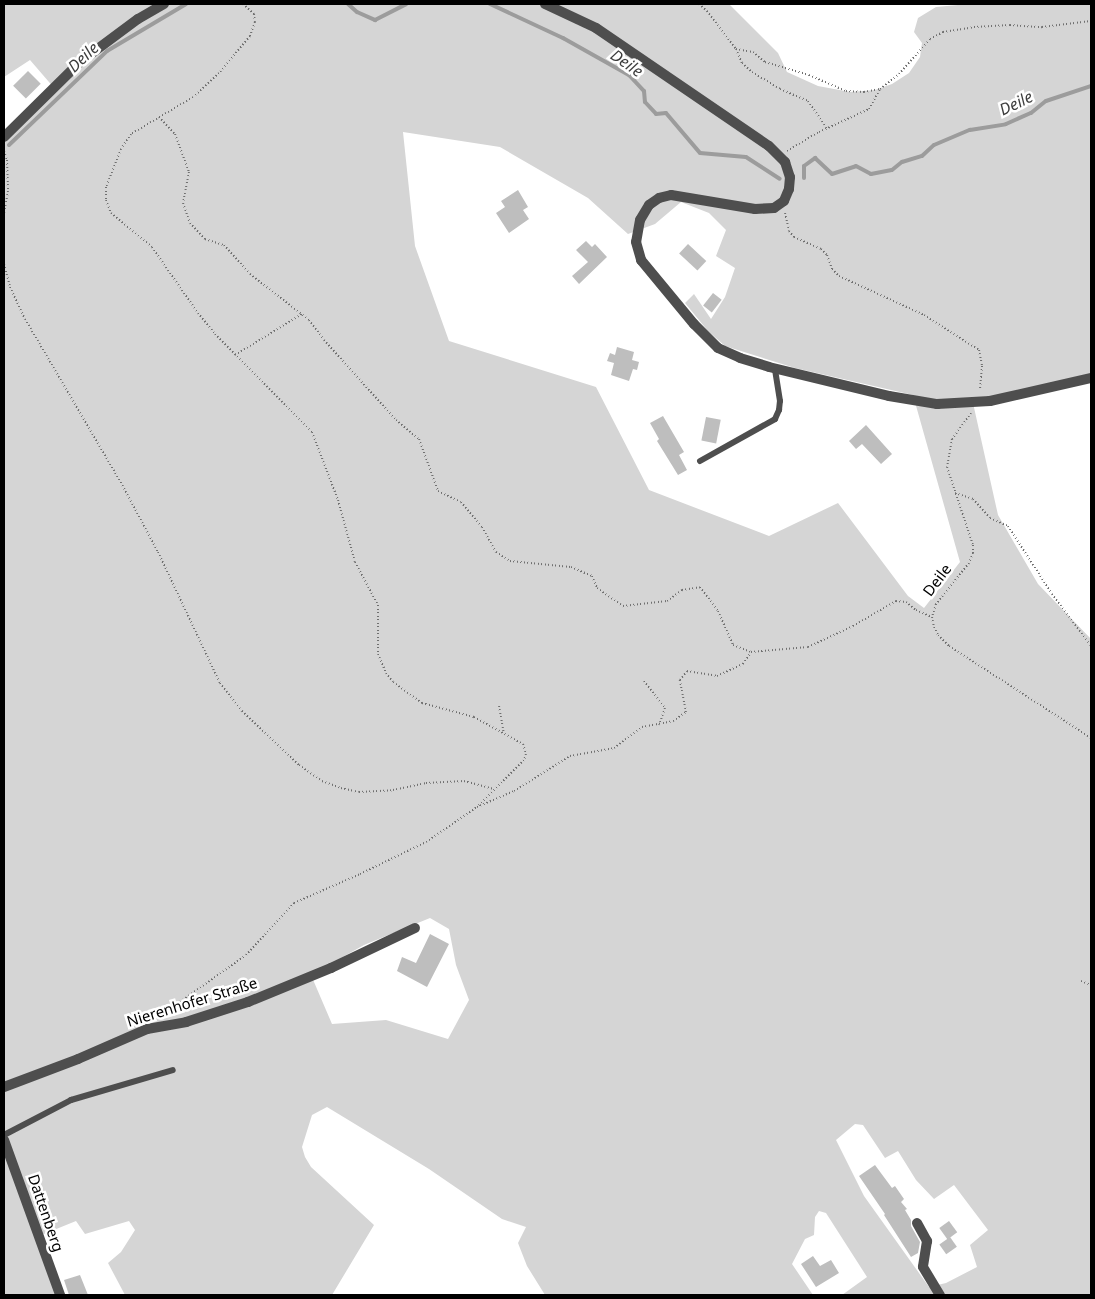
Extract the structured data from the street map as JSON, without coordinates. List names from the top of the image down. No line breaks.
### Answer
{"streets":{"street":["Nierenhofer Straße","Dattenberg"],"path":["Deile"]},"water":["Deile"]}
